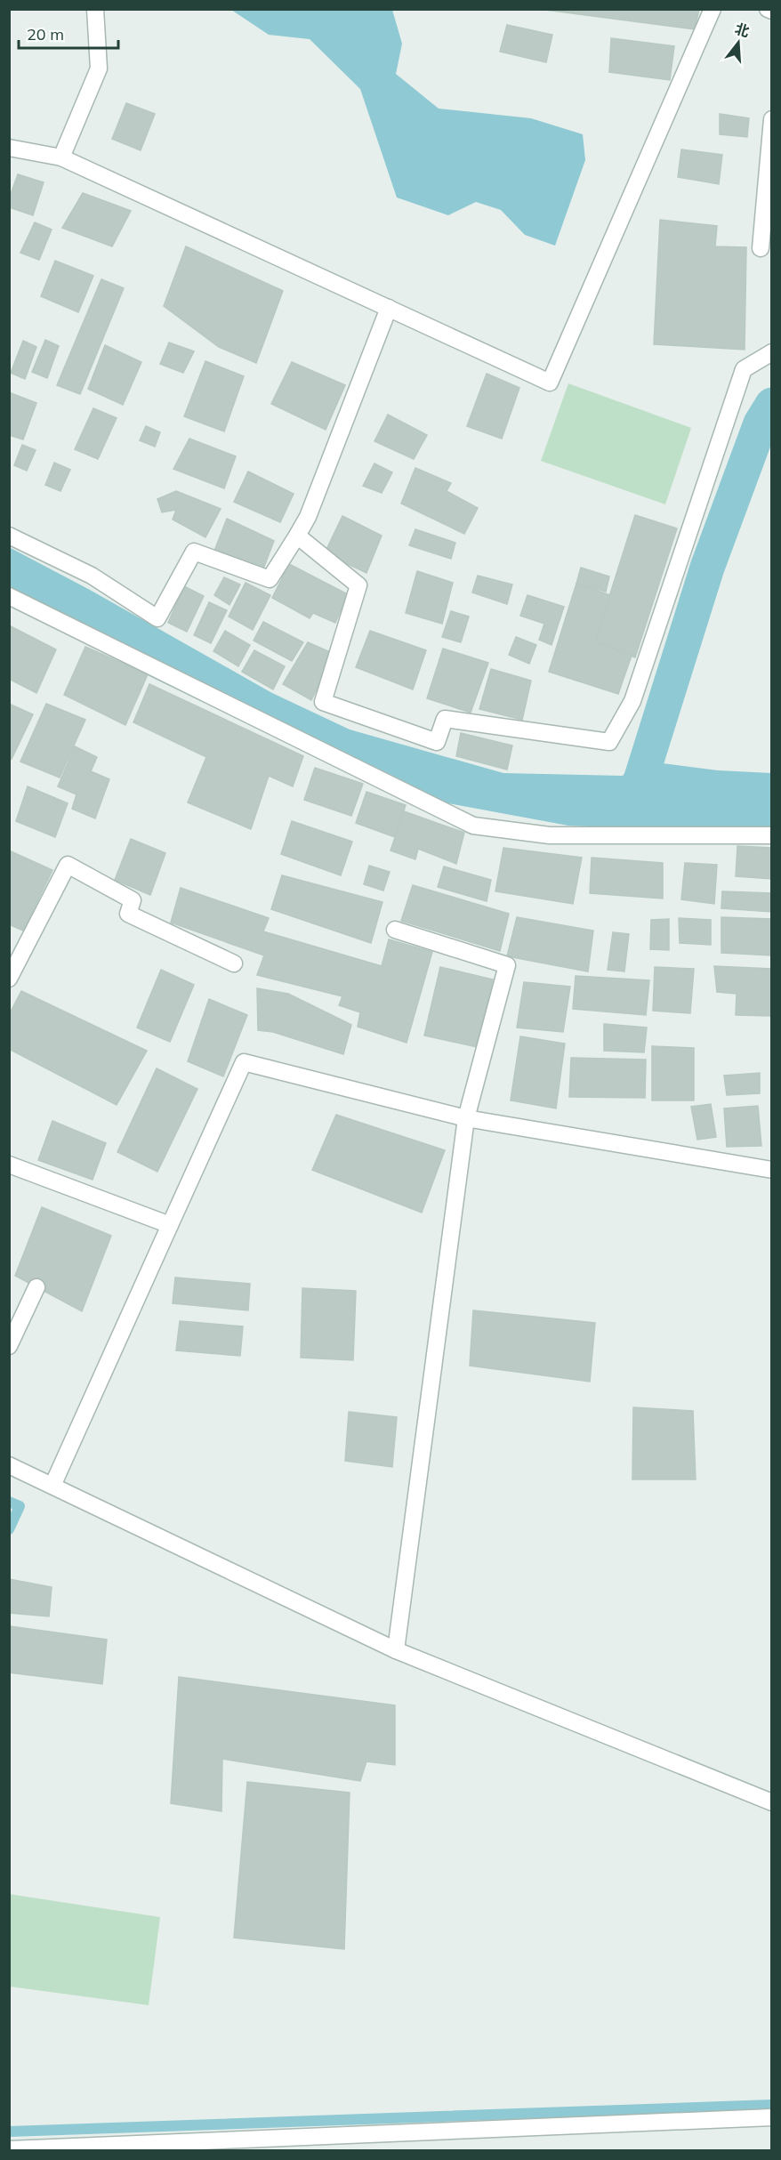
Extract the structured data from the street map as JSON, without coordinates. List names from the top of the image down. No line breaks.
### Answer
{"scale_bar":"20 m","north":"top"}
